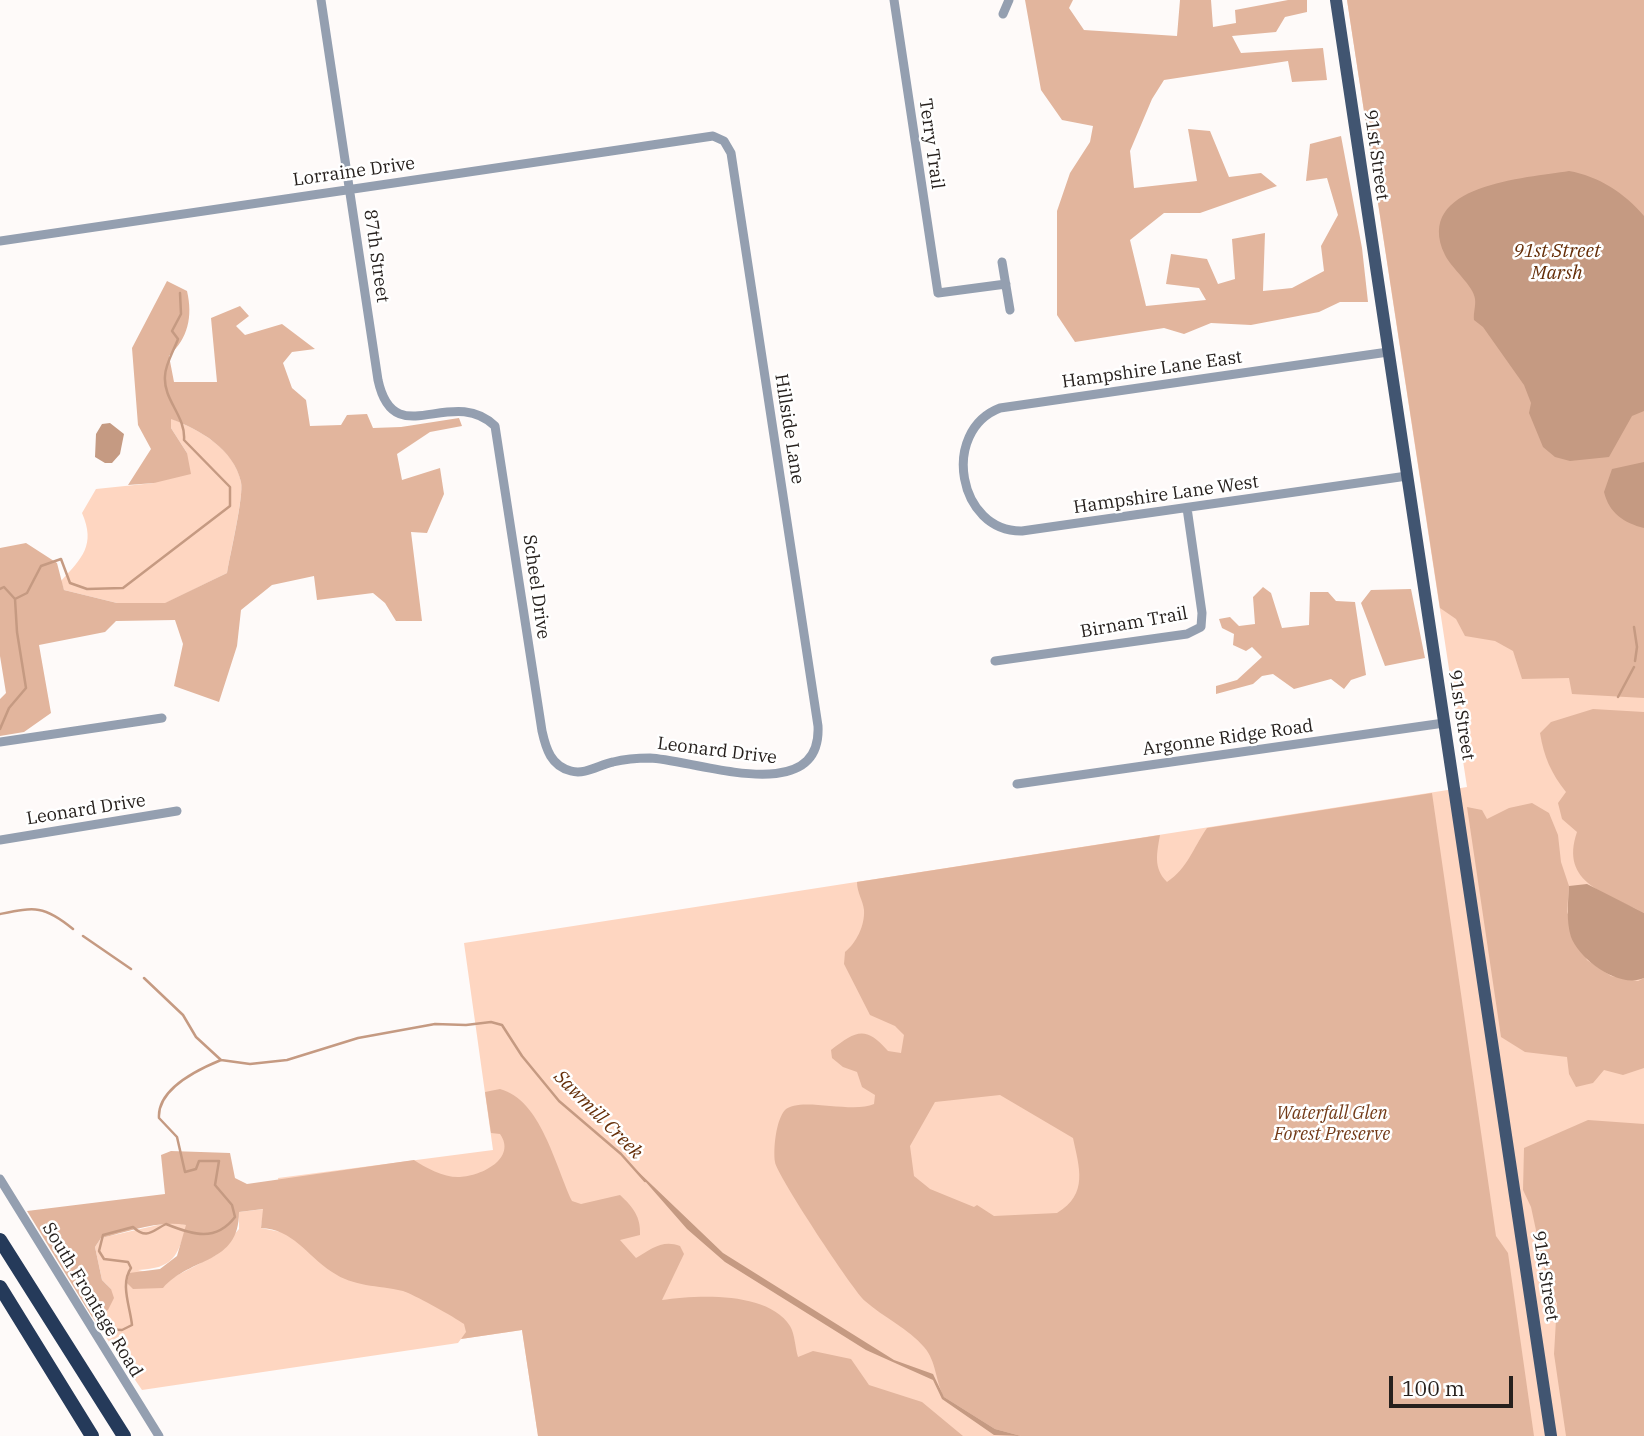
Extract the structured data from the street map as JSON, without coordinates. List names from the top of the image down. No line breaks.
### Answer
{"streets":{"main road":["91st Street"],"street":["Terry Trail","Lorraine Drive","87th Street","Hampshire Lane East","Hillside Lane","Hampshire Lane West","Scheel Drive","Birnam Trail","Argonne Ridge Road","Leonard Drive","South Frontage Road"]},"crossings":[["91st Street","Hampshire Lane East"],["91st Street","Hampshire Lane West"],["91st Street","Argonne Ridge Road"],["Lorraine Drive","87th Street"],["Lorraine Drive","Hillside Lane"],["87th Street","Scheel Drive"],["Hampshire Lane East","Hampshire Lane West"],["Hillside Lane","Leonard Drive"],["Hampshire Lane West","Birnam Trail"],["Scheel Drive","Leonard Drive"]],"water":["91st Street Marsh","Sawmill Creek"],"parks":["Waterfall Glen Forest Preserve"],"scale_bar":"100 m"}
